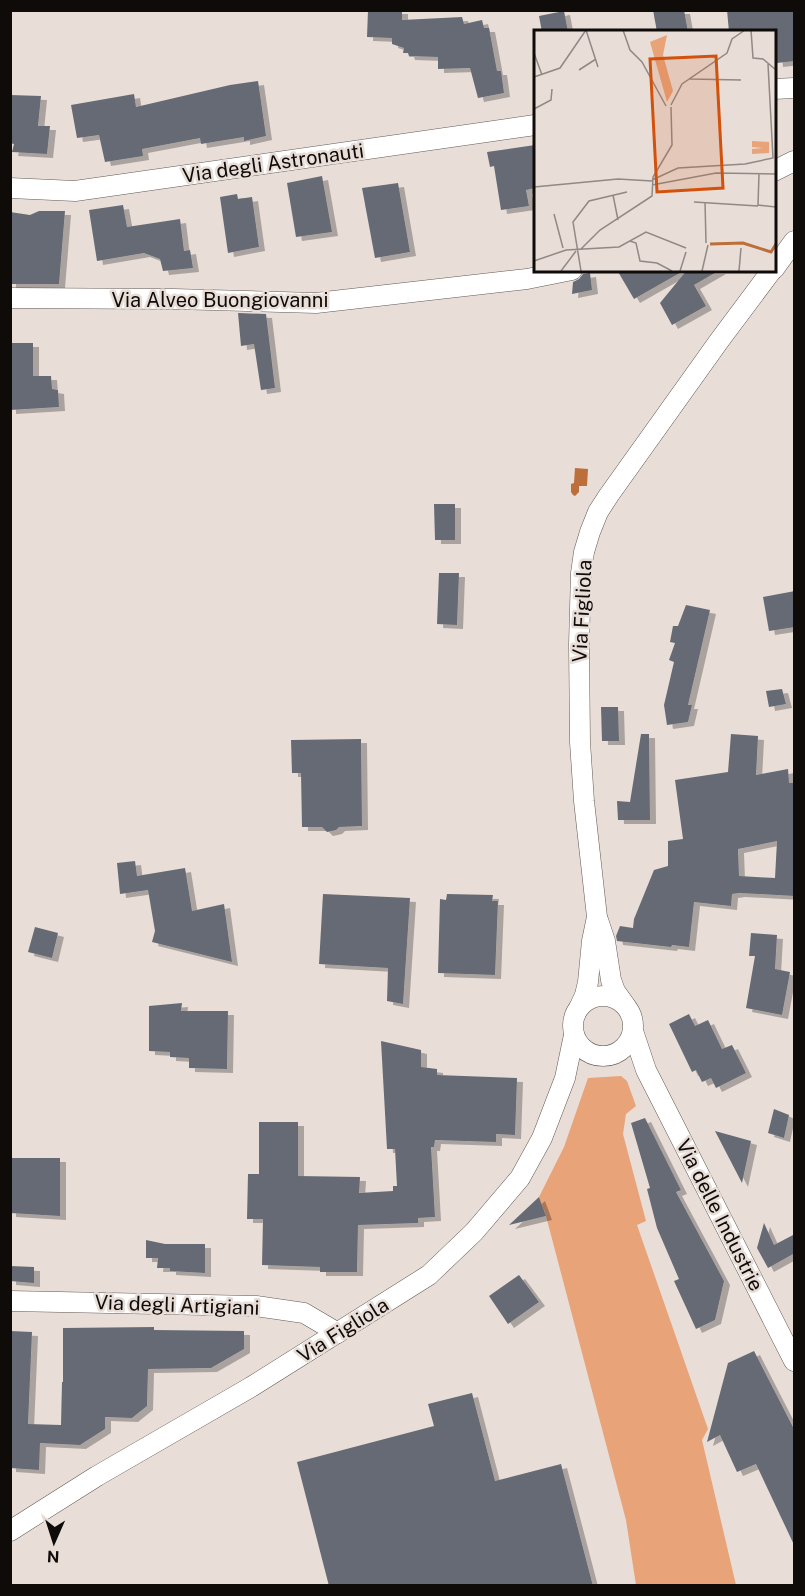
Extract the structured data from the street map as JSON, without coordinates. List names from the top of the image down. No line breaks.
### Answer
{"streets":{"street":["Via degli Astronauti","Via Alveo Buongiovanni","Via Figliola","Via delle Industrie","Via degli Artigiani"]},"crossings":[["Via Figliola","Via delle Industrie"],["Via Figliola","Via degli Artigiani"]],"north":"bottom"}
